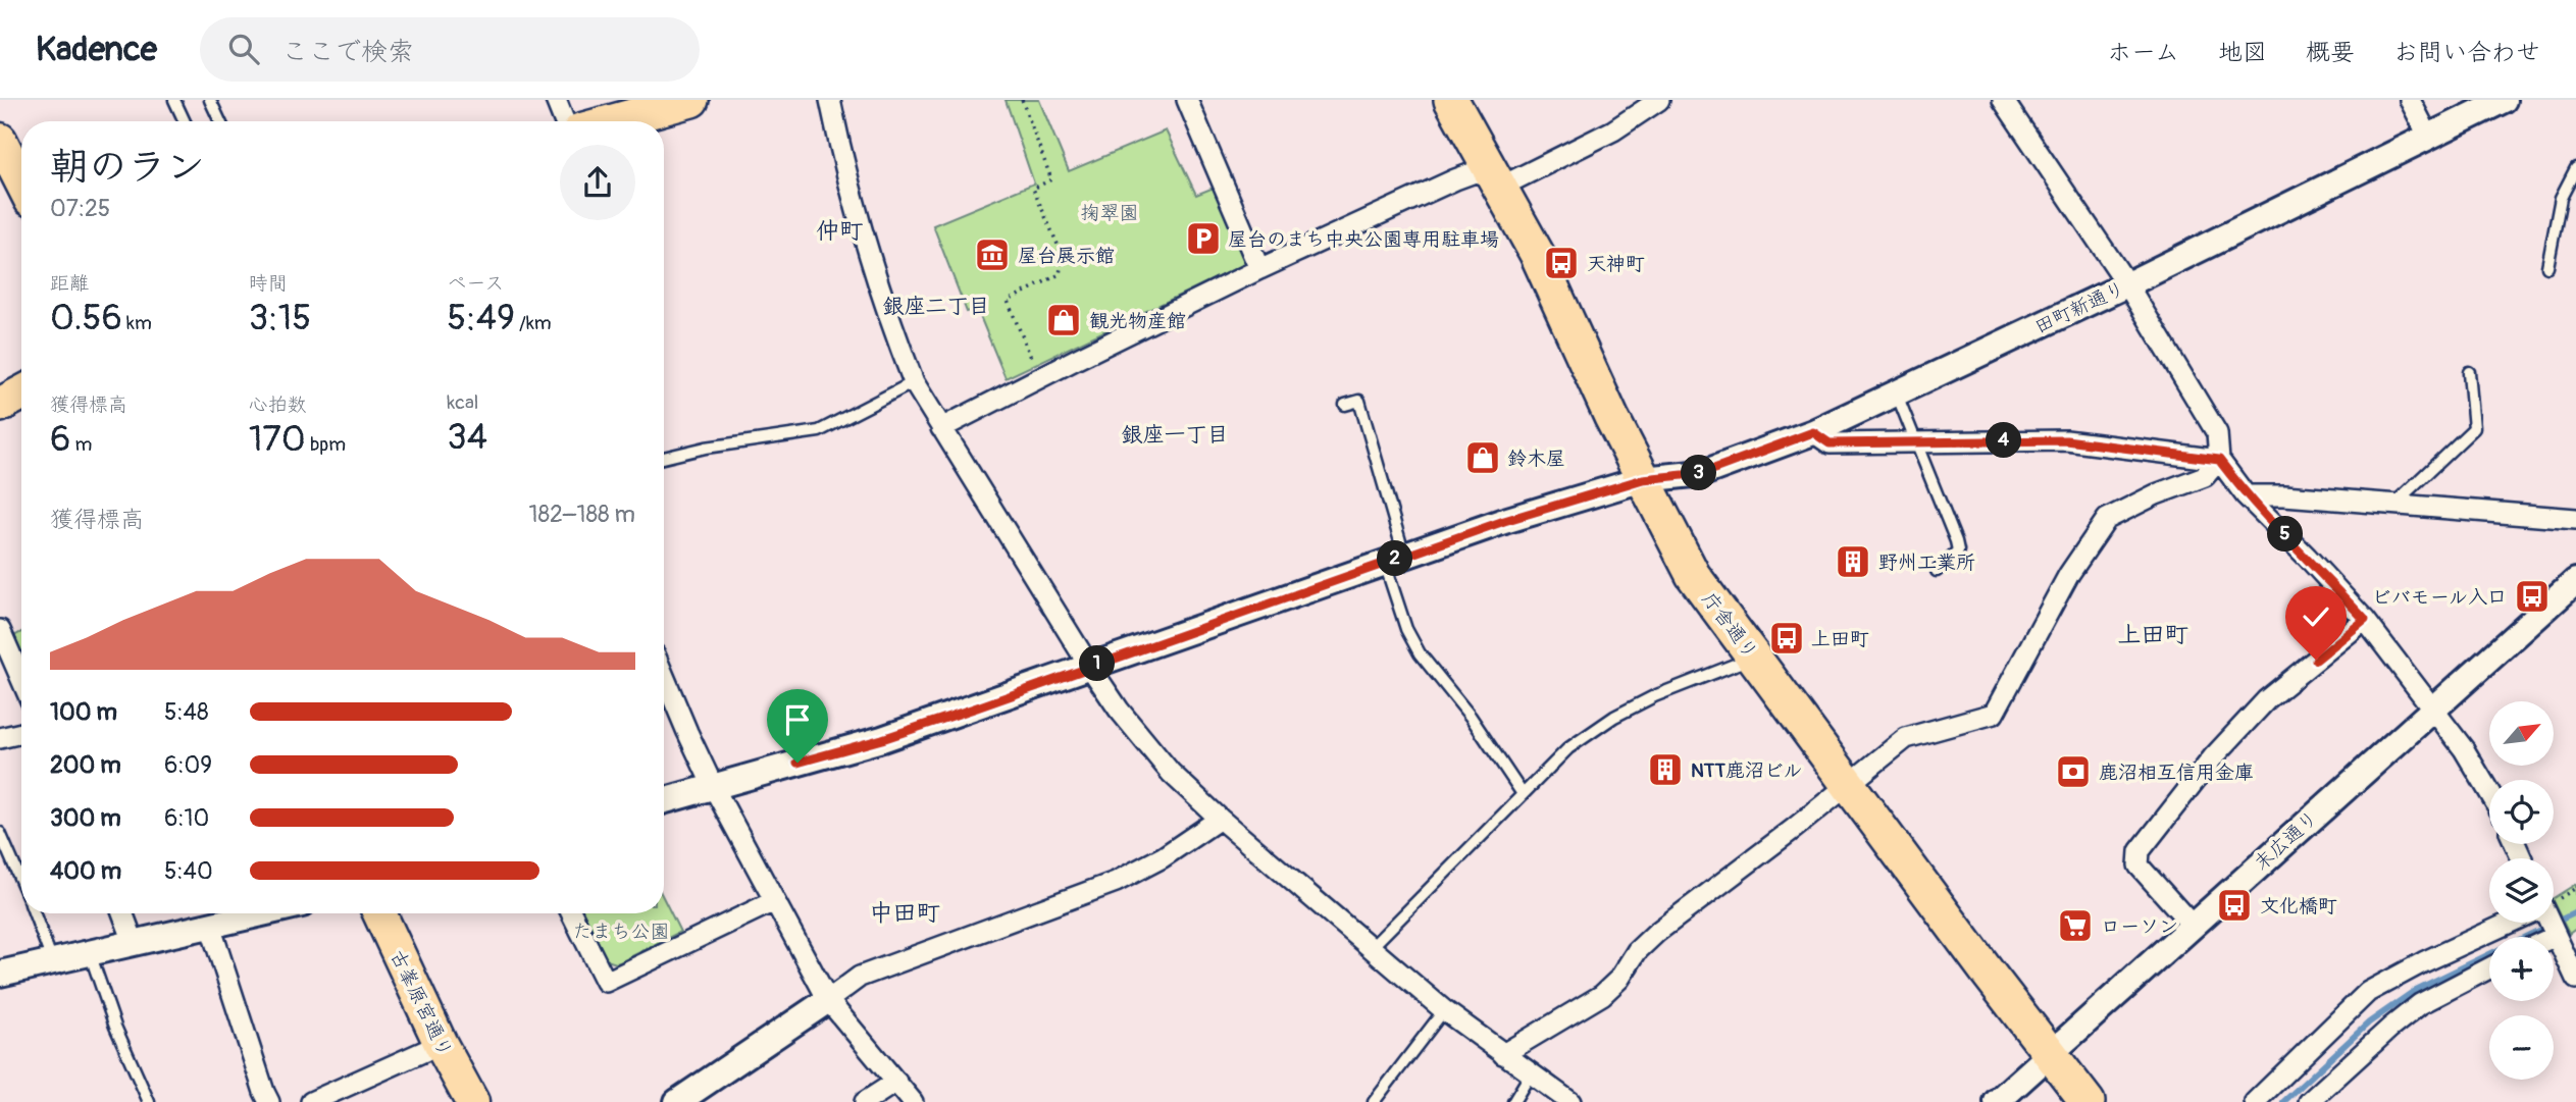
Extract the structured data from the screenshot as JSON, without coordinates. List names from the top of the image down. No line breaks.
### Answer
{"streets":{"highway":["庁舎通り"],"main road":["古峯原宮通り"],"street":["田町新通り","末広通り"]},"crossings":[["田町新通り","庁舎通り"],["庁舎通り","末広通り"]],"districts":["仲町","銀座二丁目","銀座一丁目","上田町","中田町"],"parks":["掬翠園","たまち公園"],"places":{"parking":["屋台のまち中央公園専用駐車場"],"museum":["屋台展示館"],"bus stop":["天神町","ビバモール入口","上田町","文化橋町"],"shop":["観光物産館","鈴木屋"],"building":["野州工業所","NTT鹿沼ビル"],"bank":["鹿沼相互信用金庫"],"supermarket":["ローソン"]},"north":"top right","page":{"header":"Kadence","search":"ここで検索","nav":["ホーム","地図","概要","お問い合わせ"],"heading":["朝のラン","07:25"],"stats":[["距離","0.56 km"],["時間","3:15"],["ペース","5:49 /km"],["獲得標高","6 m"],["心拍数","170 bpm"],["kcal","34"]],"pins":["4","3","5","2","1"],"chart":["獲得標高","182–188 m"],"list":[{"name":"100 m","note":"5:48"},{"name":"200 m","note":"6:09"},{"name":"300 m","note":"6:10"},{"name":"400 m","note":"5:40"}],"map_buttons":["+","−"]}}
